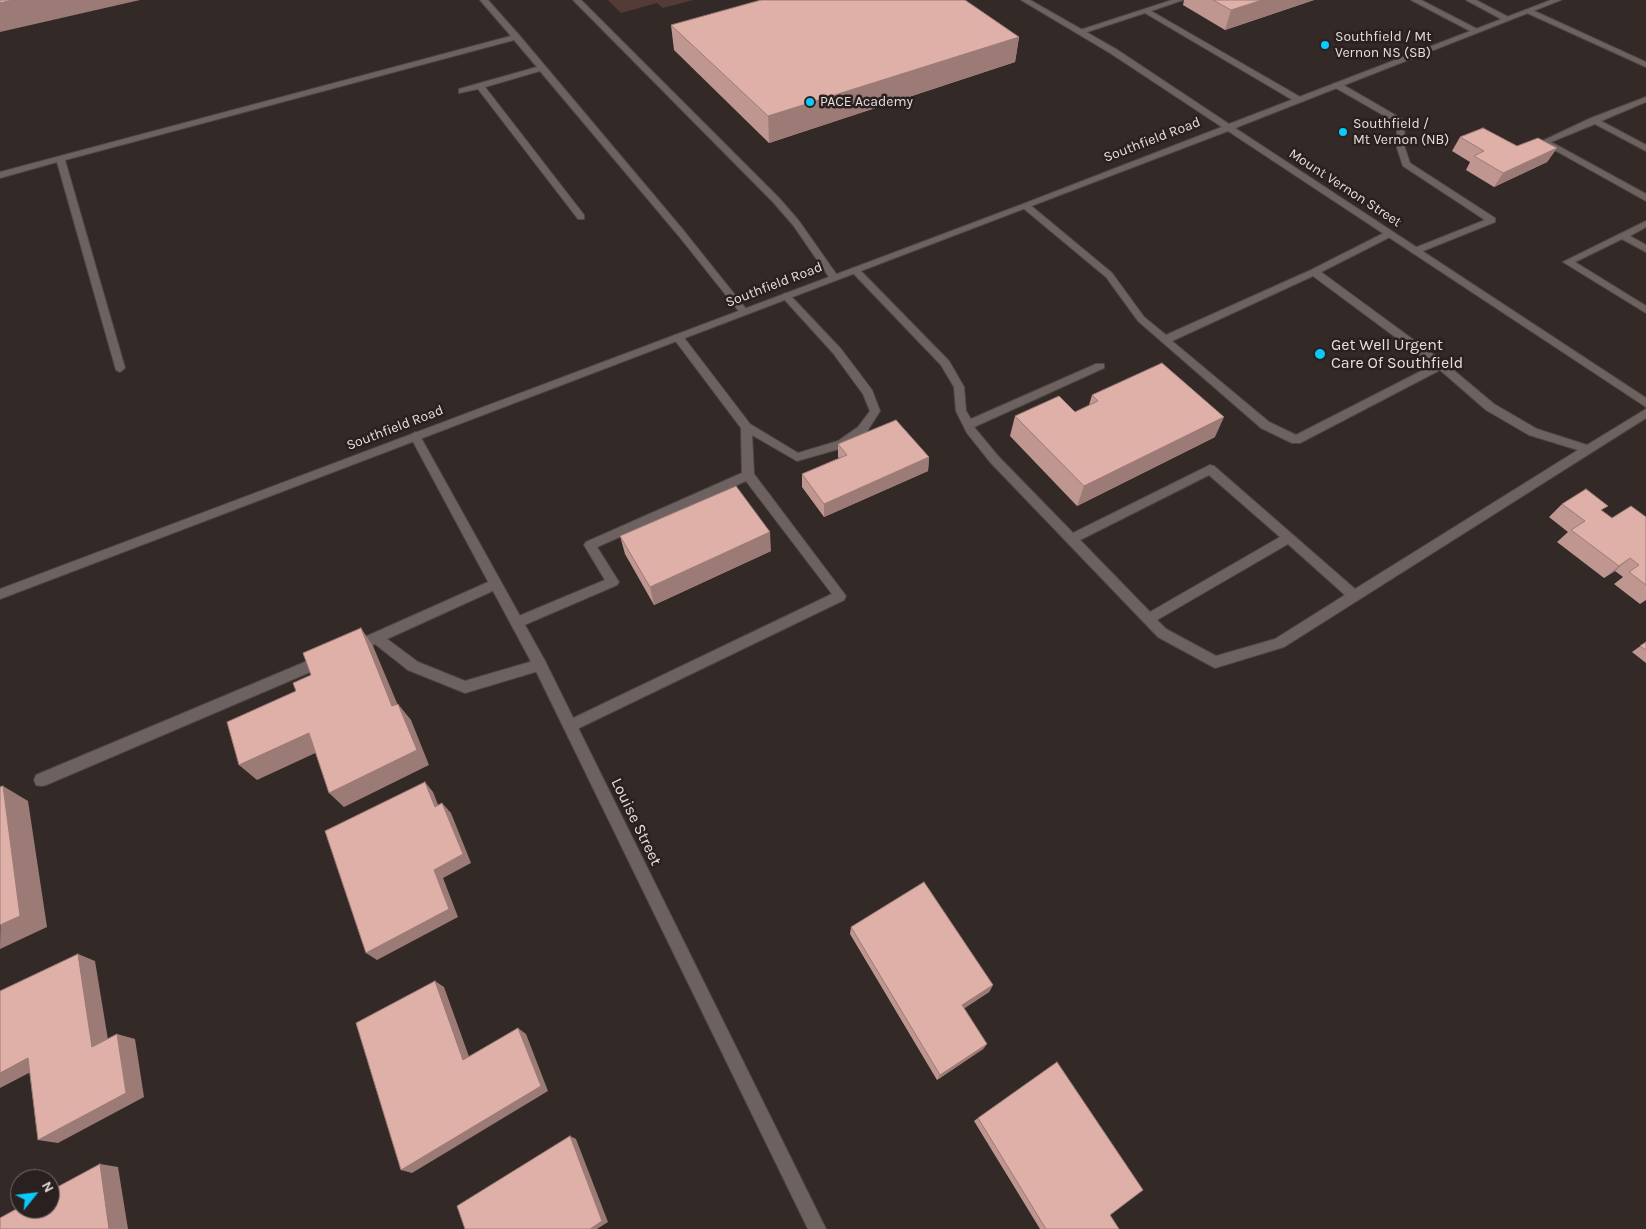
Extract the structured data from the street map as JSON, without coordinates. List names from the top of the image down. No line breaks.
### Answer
{"streets":{"main road":["Southfield Road","Mount Vernon Street","Louise Street"]},"crossings":[["Southfield Road","Mount Vernon Street"],["Southfield Road","Louise Street"]],"places":["Southfield / Mt Vernon NS (SB)","PACE Academy","Southfield / Mt Vernon (NB)","Get Well Urgent Care Of Southfield"],"north":"top right"}
